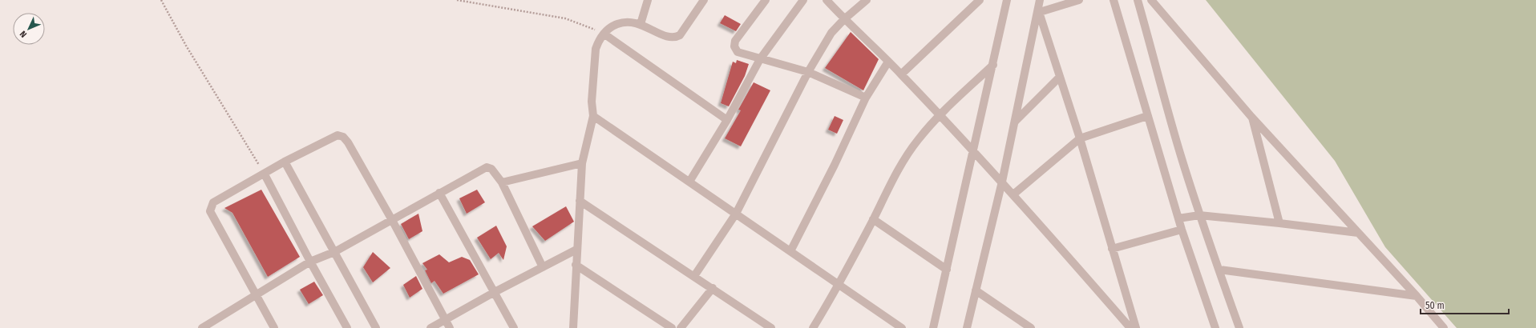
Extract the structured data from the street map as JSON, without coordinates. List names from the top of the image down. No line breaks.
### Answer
{"scale_bar":"50 m","north":"bottom left"}
